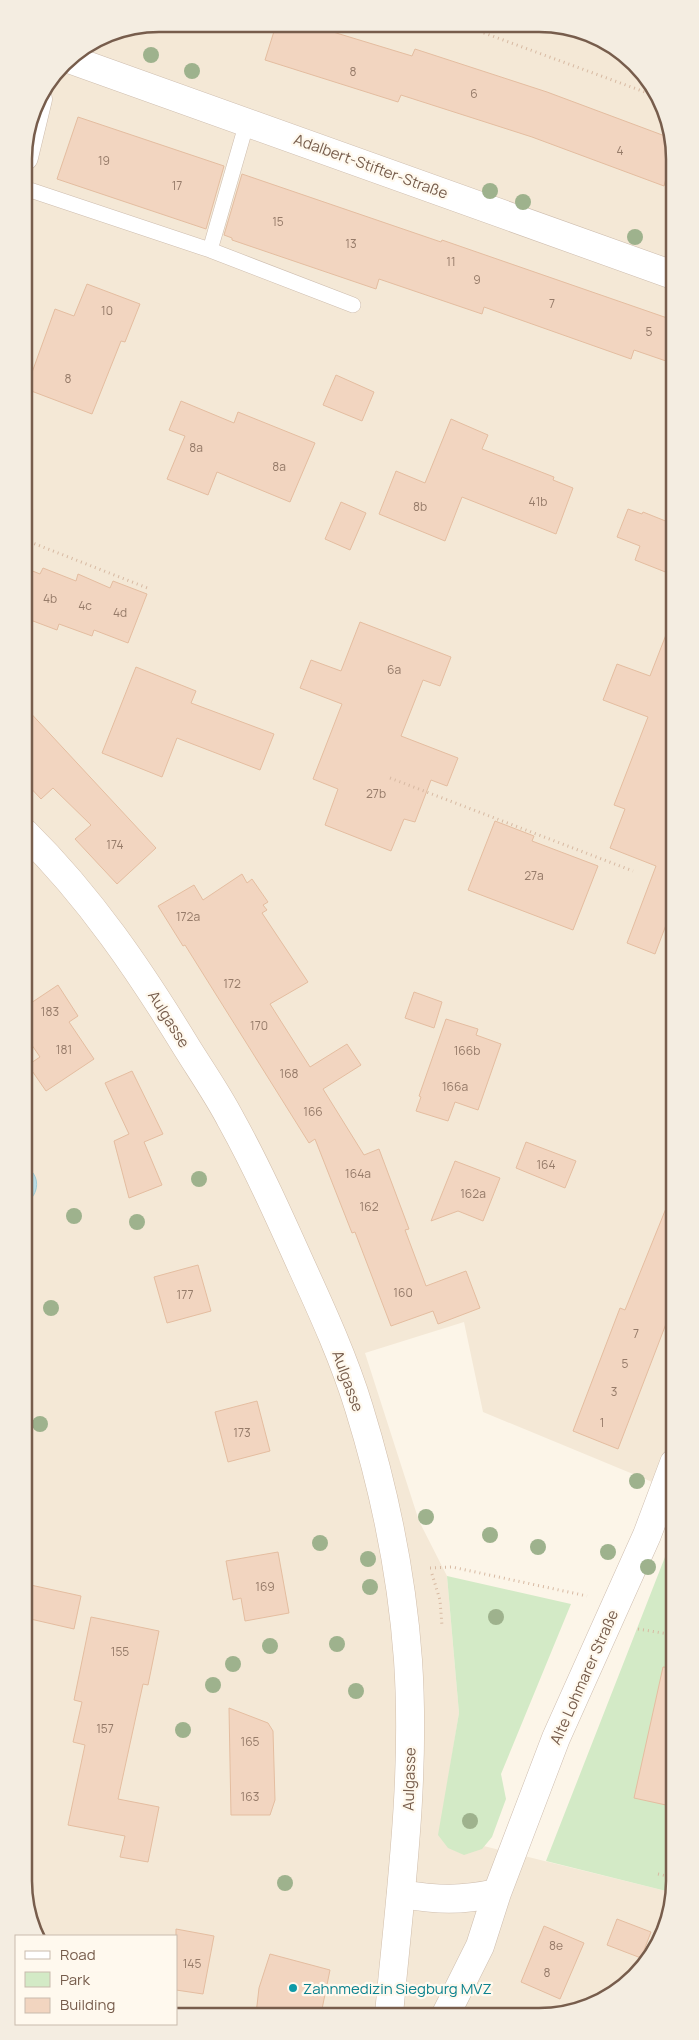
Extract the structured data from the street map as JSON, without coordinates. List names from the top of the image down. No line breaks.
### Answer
{"streets":{"street":["Adalbert-Stifter-Straße","Aulgasse","Alte Lohmarer Straße"]},"places":["Zahnmedizin Siegburg MVZ"],"house_numbers":["8","6","4","19","17","15","13","11","9","7","10","5","8","8a","8a","41b","8b","4b","4c","4d","6a","27b","174","27a","172a","172","183","170","181","166b","168","166a","166","164","164a","162a","162","160","177","7","5","3","1","173","169","155","157","165","163","8e","145","8"],"legend":["Road","Park","Building"]}
